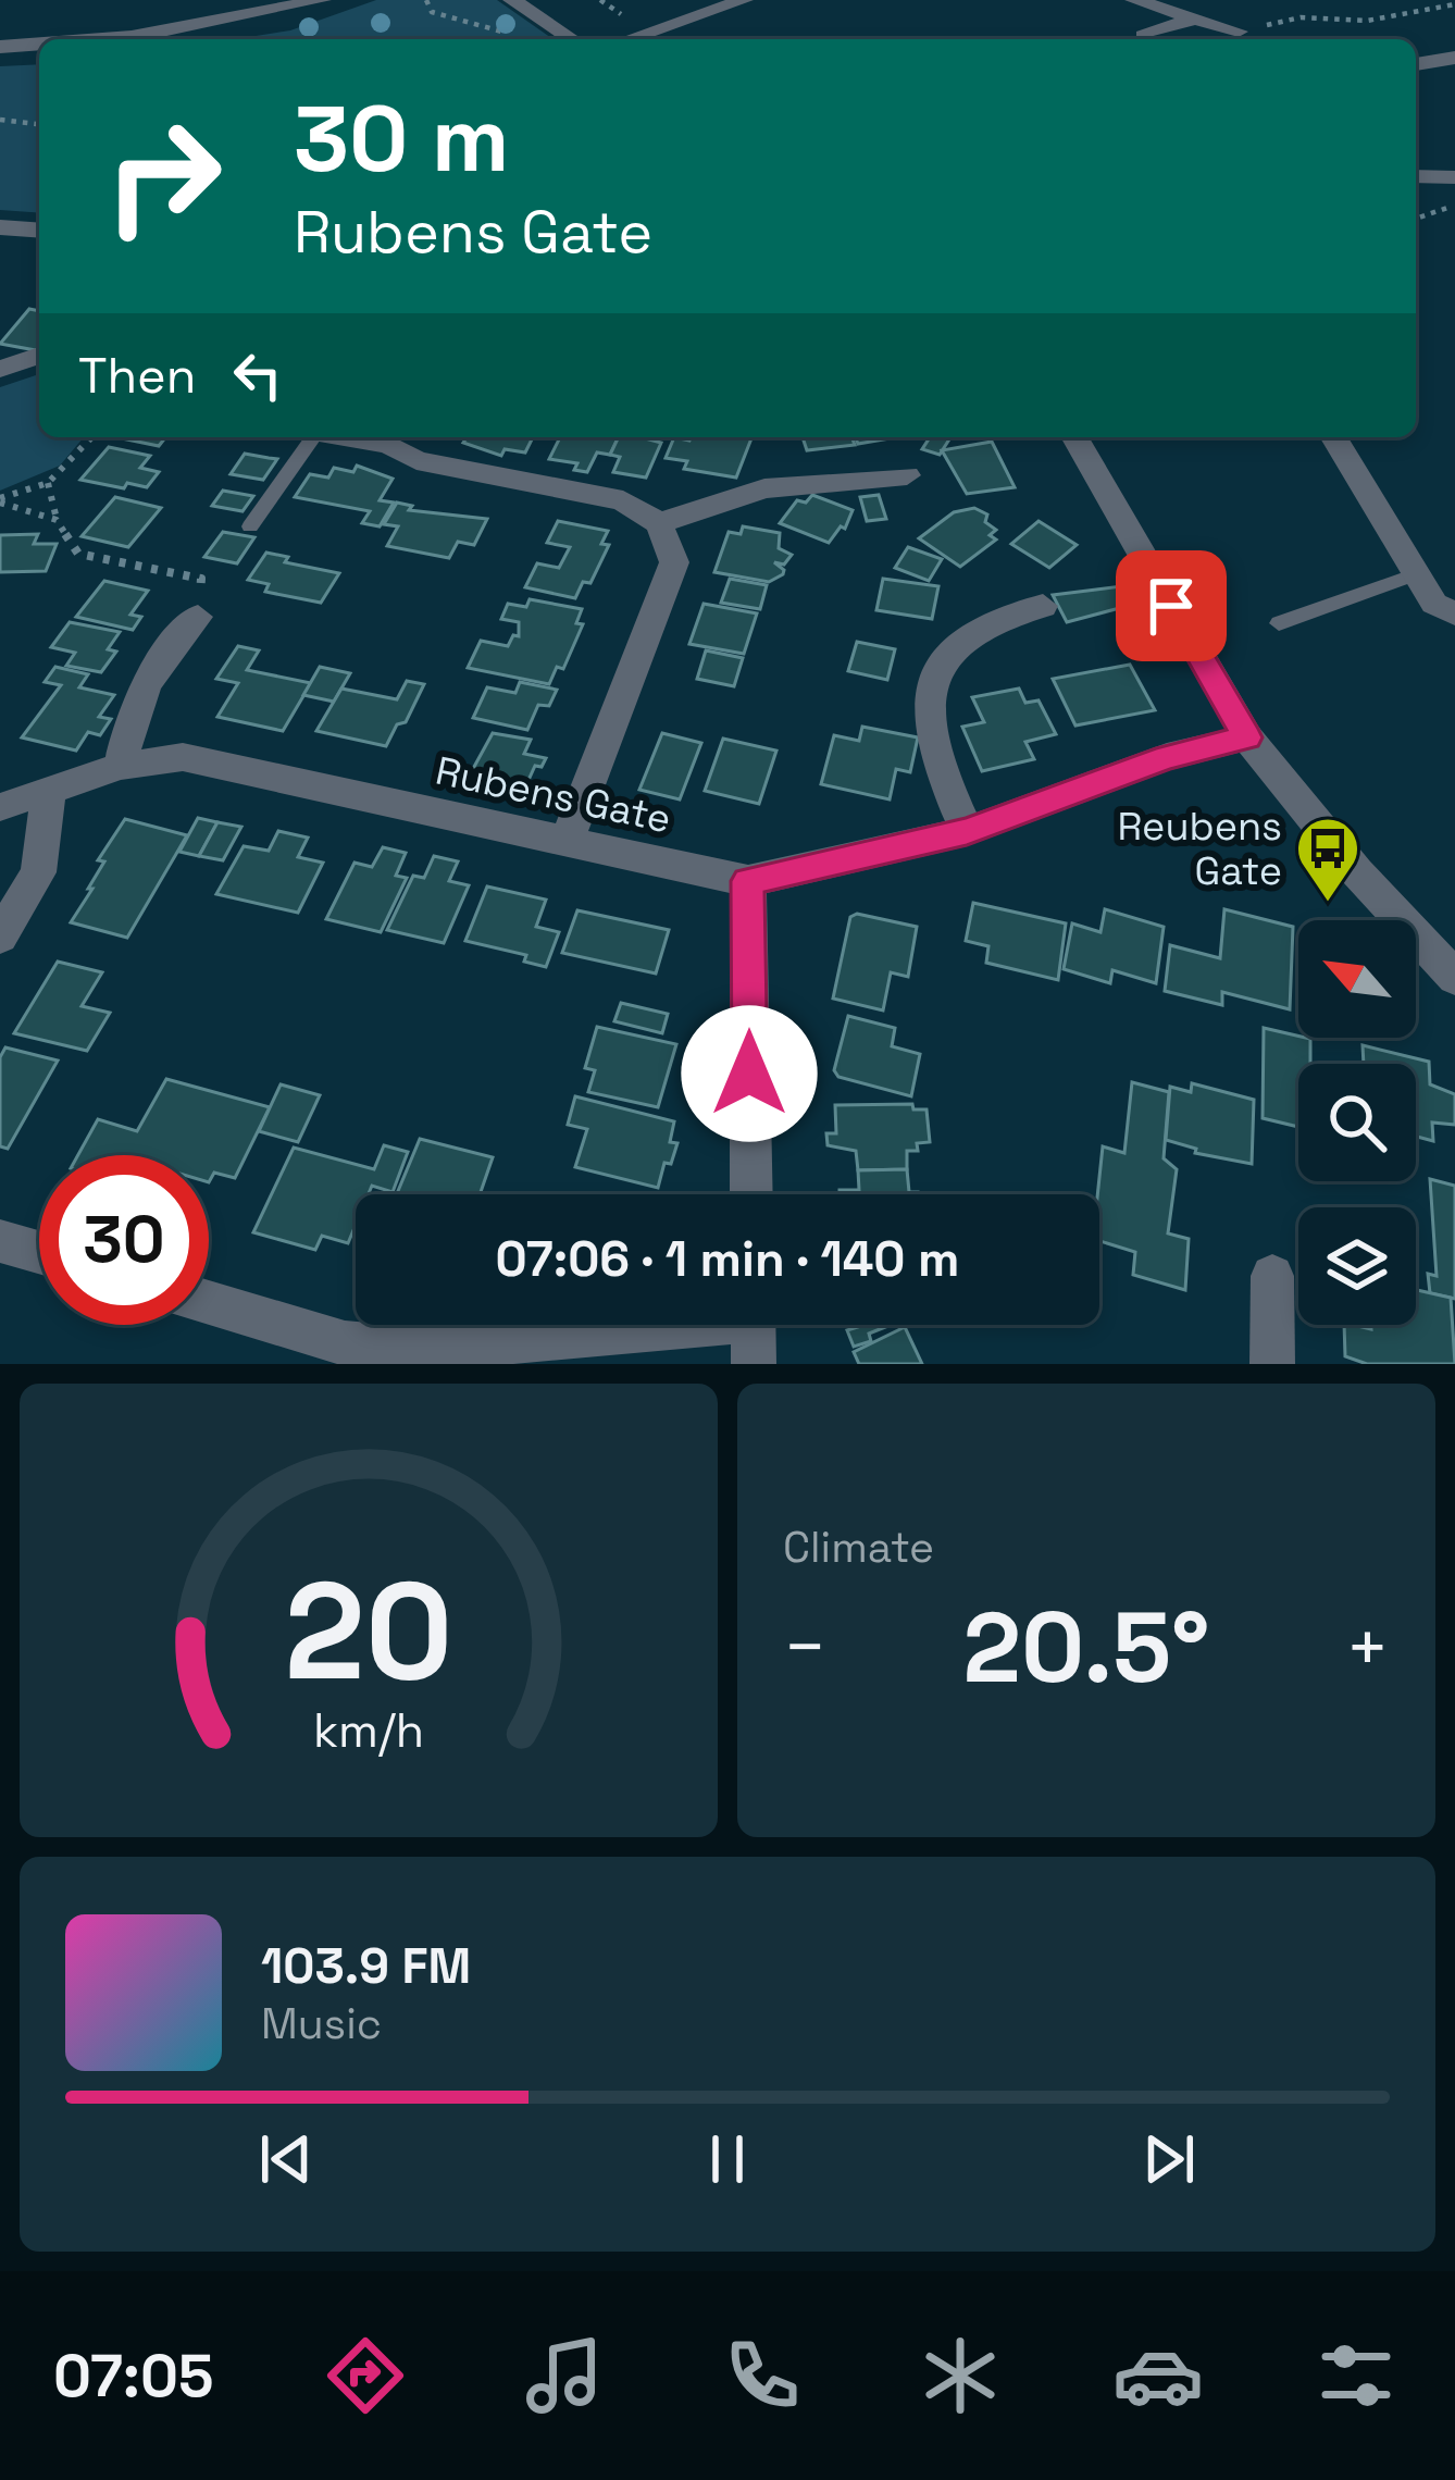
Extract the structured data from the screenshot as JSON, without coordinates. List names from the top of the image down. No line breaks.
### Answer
{"streets":{"street":["Rubens Gate"]},"places":{"bus stop":["Reubens Gate"]},"north":"top left","page":{"turn":["30 m","Rubens Gate"],"then":"Then","limit":"30","trip":"07:06 · 1 min · 140 m","tile":"Climate","heat":["−","20.5°","+"],"song":["103.9 FM","Music"],"tabs":"07:05","gauge":["20","km/h"]}}
